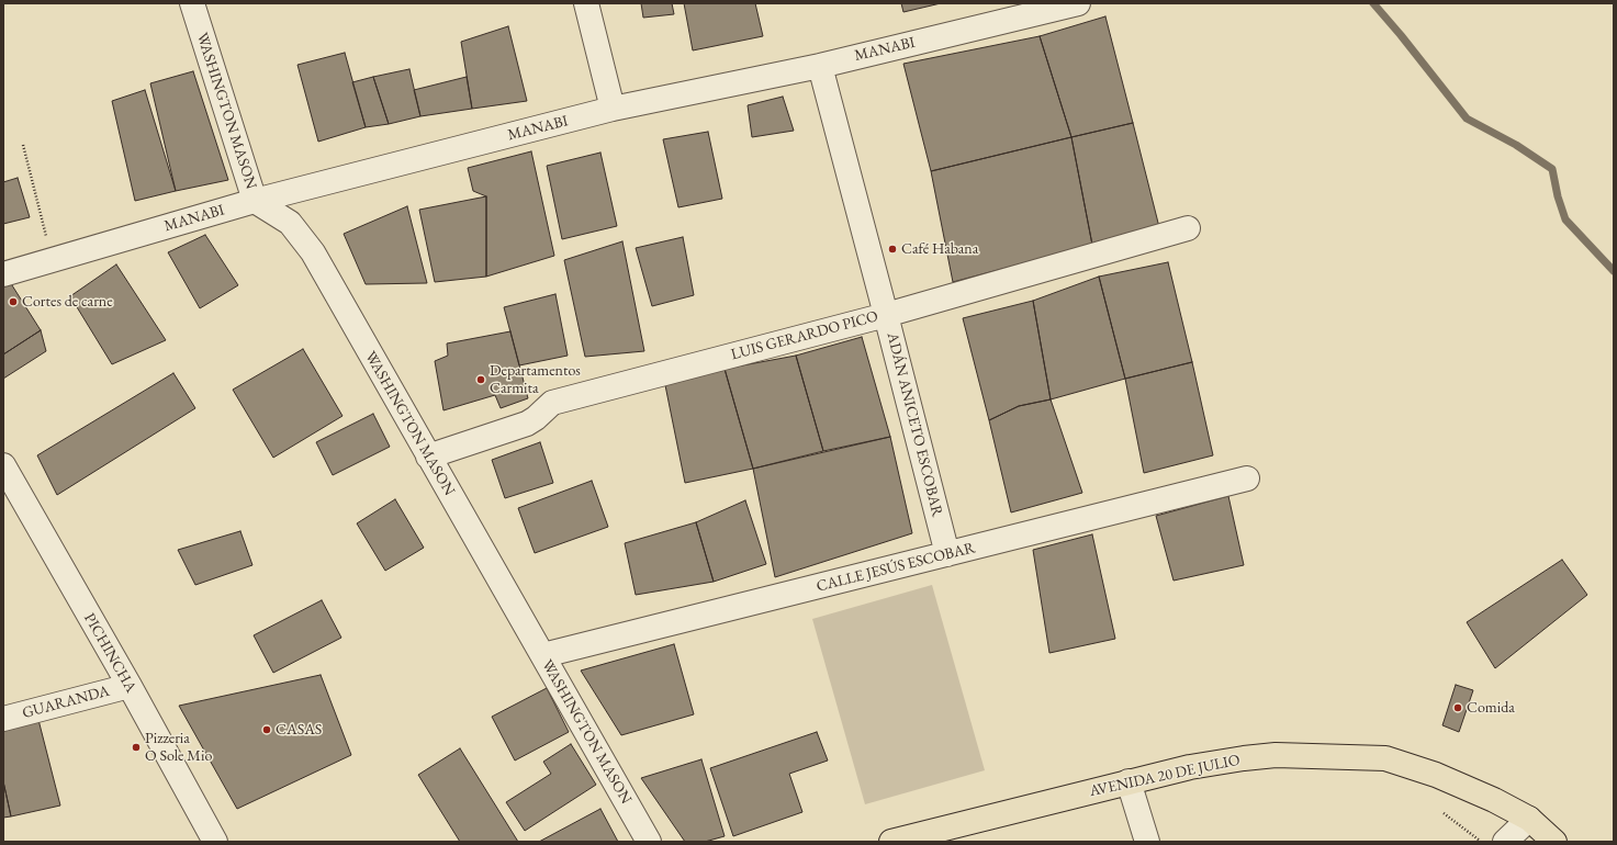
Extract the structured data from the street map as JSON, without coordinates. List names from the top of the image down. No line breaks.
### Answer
{"streets":{"main road":["AVENIDA 20 DE JULIO"],"street":["MANABI","WASHINGTON MASON","LUIS GERARDO PICO","ADÁN ANICETO ESCOBAR","CALLE JESÚS ESCOBAR","PICHINCHA","GUARANDA"]},"crossings":[["MANABI","WASHINGTON MASON"],["MANABI","ADÁN ANICETO ESCOBAR"],["WASHINGTON MASON","LUIS GERARDO PICO"],["WASHINGTON MASON","CALLE JESÚS ESCOBAR"],["LUIS GERARDO PICO","ADÁN ANICETO ESCOBAR"],["ADÁN ANICETO ESCOBAR","CALLE JESÚS ESCOBAR"],["PICHINCHA","GUARANDA"]],"places":["Café Habana","Cortes de carne","Departamentos Carmita","Comida","CASAS","Pizzeria O Sole Mio"]}
